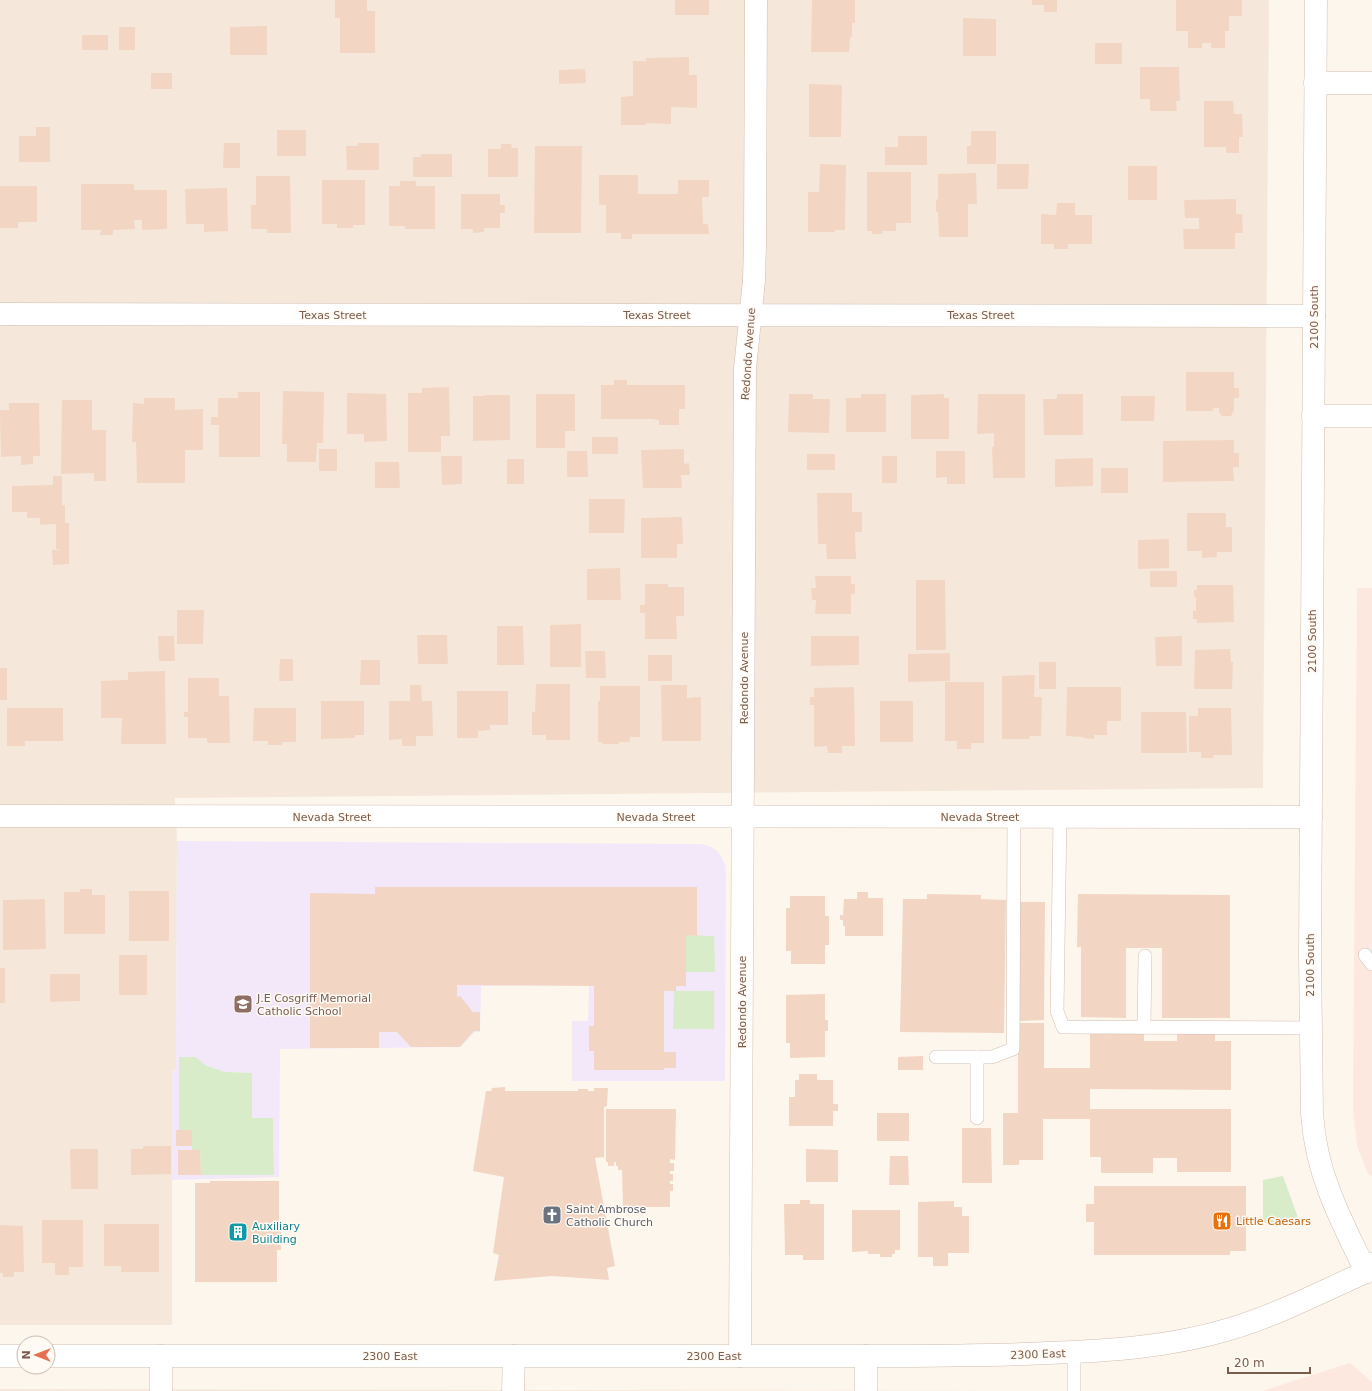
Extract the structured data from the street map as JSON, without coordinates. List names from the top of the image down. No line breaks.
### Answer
{"streets":{"street":["Texas Street","2100 South","Redondo Avenue","Nevada Street","2300 East"]},"crossings":[["Texas Street","2100 South"],["Texas Street","Redondo Avenue"],["2100 South","Nevada Street"],["2100 South","2300 East"],["Redondo Avenue","Nevada Street"],["Redondo Avenue","2300 East"]],"places":{"school or university":["J.E Cosgriff Memorial Catholic School"],"church":["Saint Ambrose Catholic Church"],"restaurant":["Little Caesars"],"building":["Auxiliary Building"]},"scale_bar":"20 m","north":"left"}
